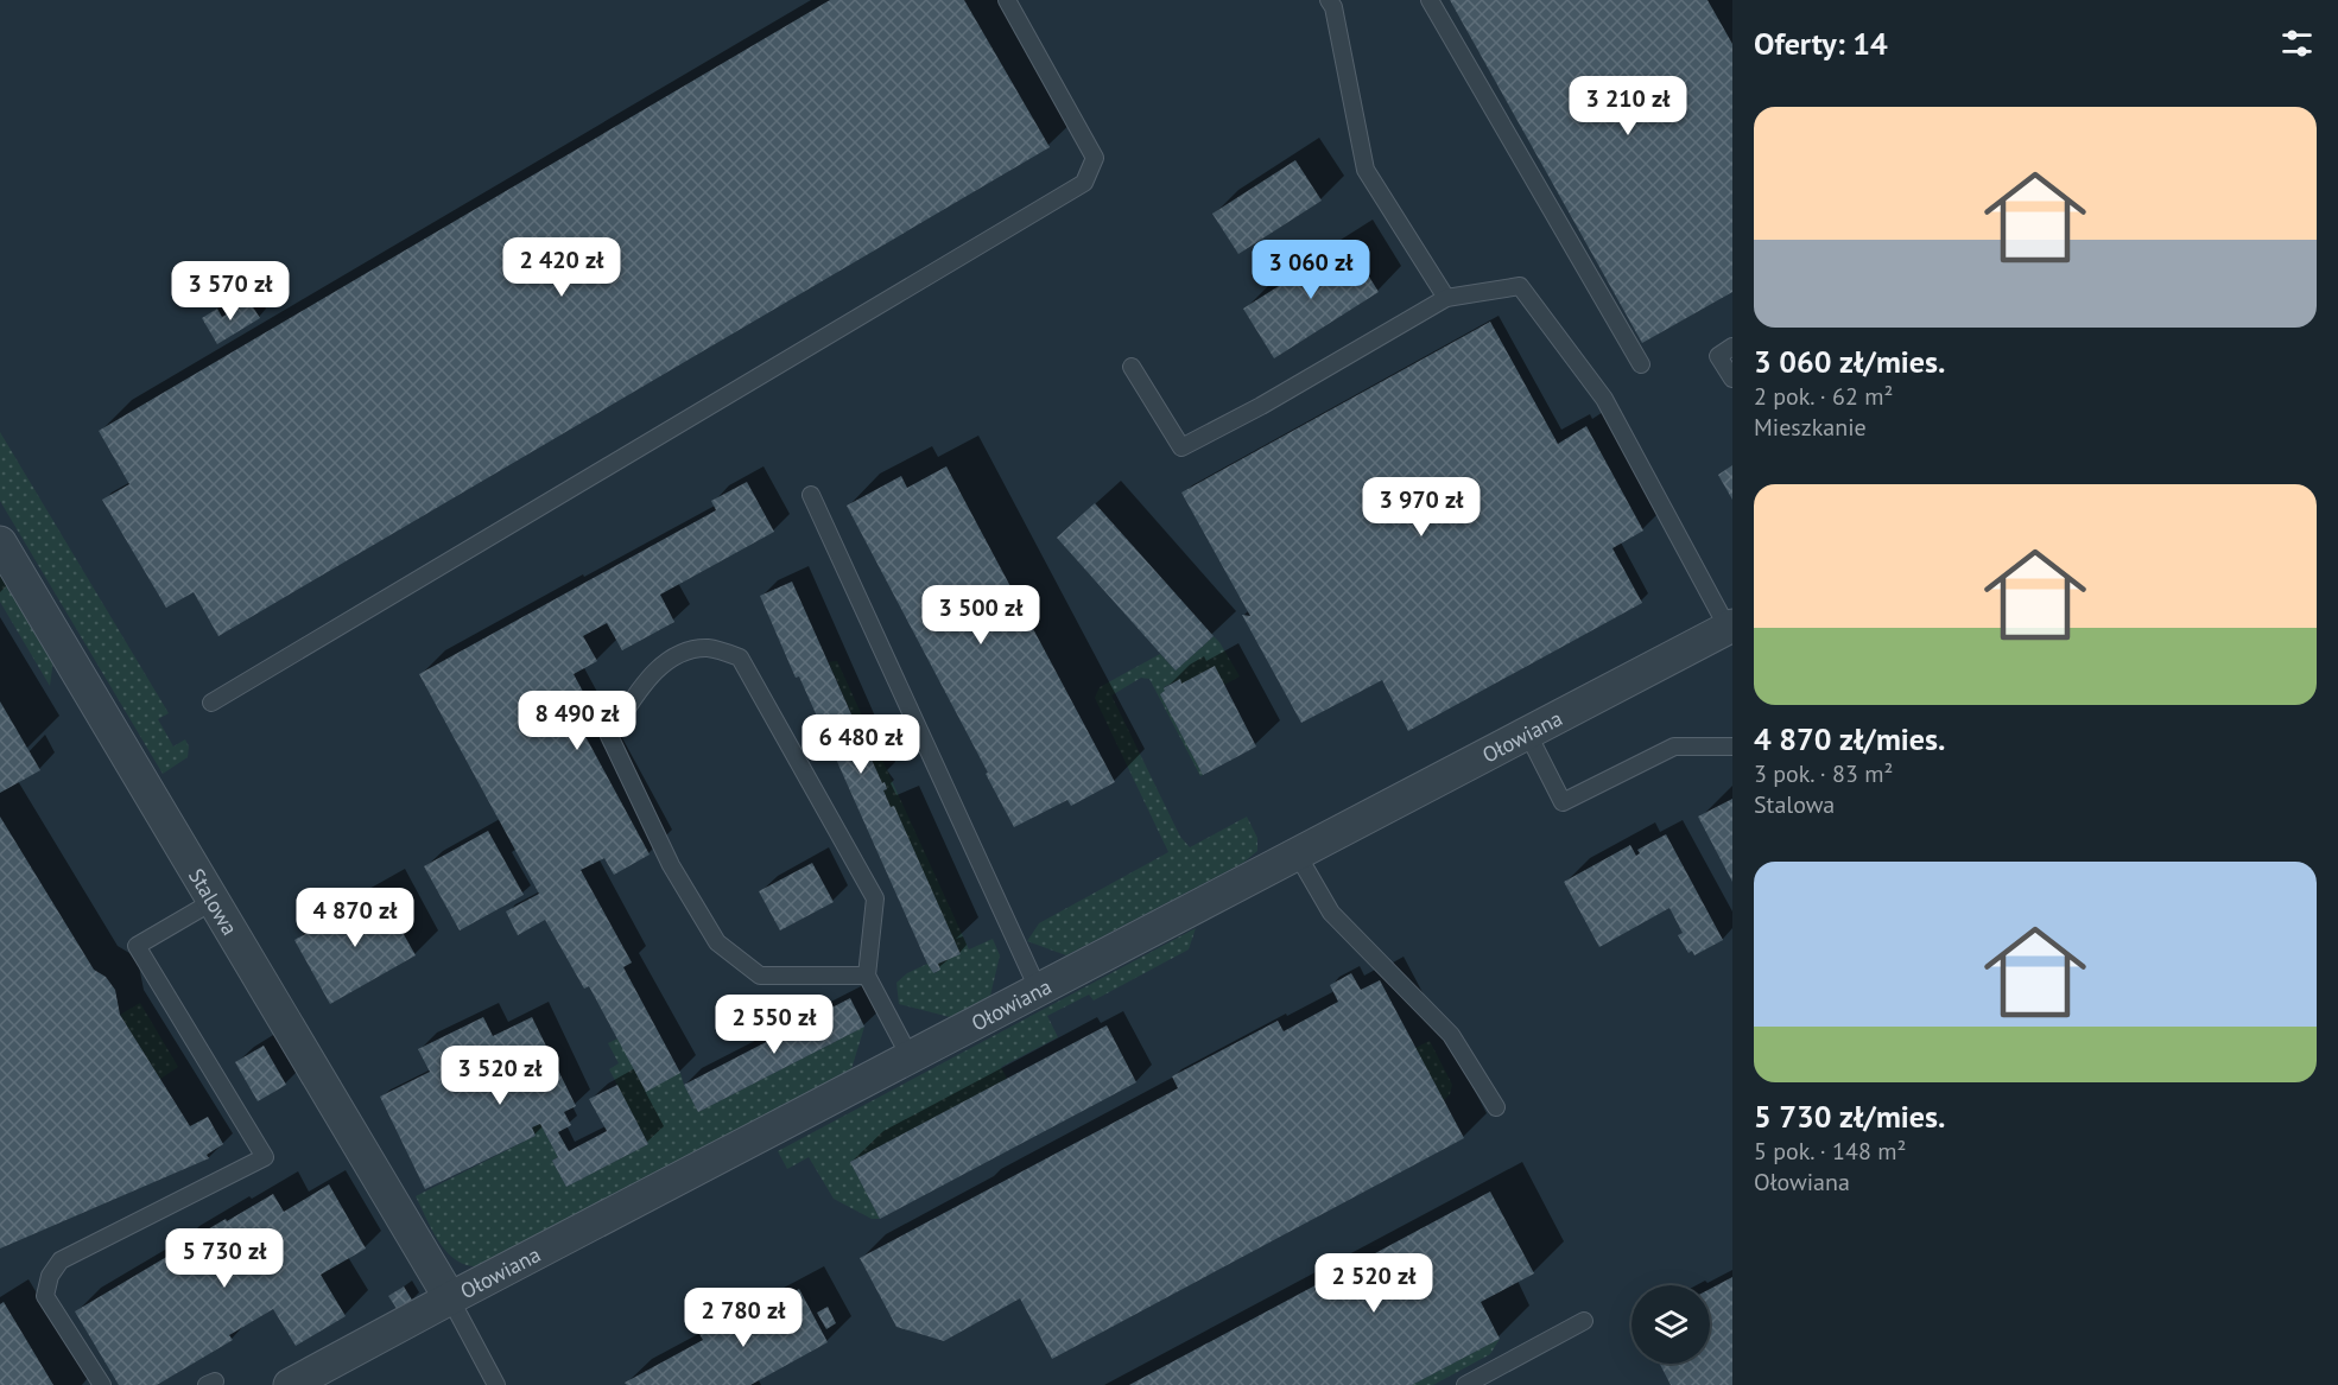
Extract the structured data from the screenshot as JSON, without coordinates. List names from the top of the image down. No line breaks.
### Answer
{"streets":{"street":["Ołowiana","Stalowa"]},"crossings":[["Ołowiana","Stalowa"]],"page":{"heading":"Oferty: 14","price":["3 210 zł","2 420 zł","3 060 zł","3 570 zł","3 970 zł","3 500 zł","8 490 zł","6 480 zł","4 870 zł","2 550 zł","3 520 zł","5 730 zł","2 520 zł","2 780 zł"],"list":[{"name":"3 060 zł/mies.","note":"2 pok. · 62 m² · Mieszkanie"},{"name":"4 870 zł/mies.","note":"3 pok. · 83 m² · Stalowa"},{"name":"5 730 zł/mies.","note":"5 pok. · 148 m² · Ołowiana"}]}}
